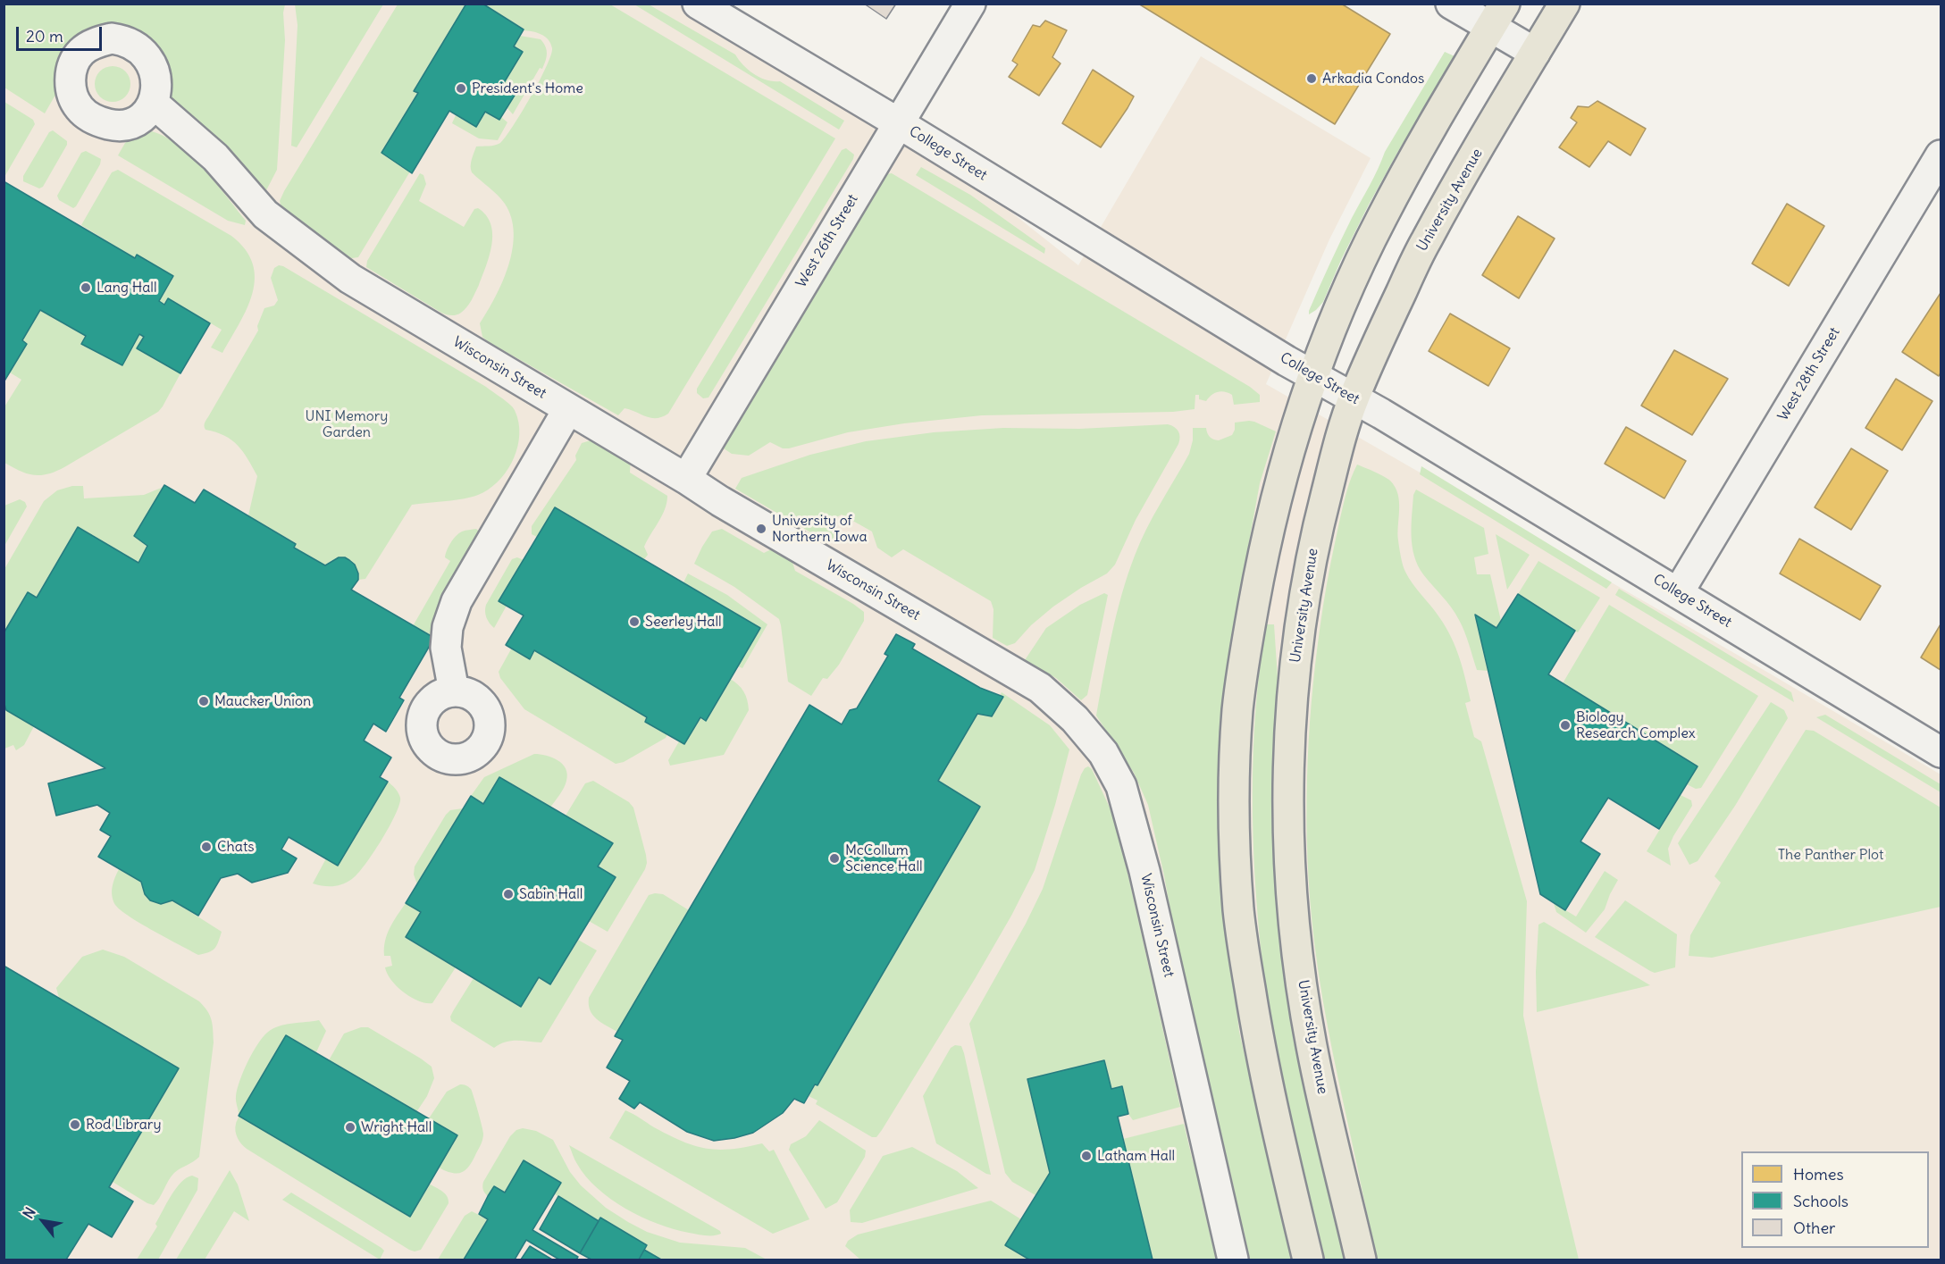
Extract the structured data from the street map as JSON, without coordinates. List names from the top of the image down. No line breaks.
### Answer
{"streets":{"main road":["University Avenue"],"street":["College Street","West 26th Street","Wisconsin Street","West 28th Street"]},"crossings":[["College Street","University Avenue"],["College Street","West 26th Street"],["College Street","West 28th Street"],["West 26th Street","Wisconsin Street"]],"parks":["UNI Memory Garden","The Panther Plot"],"places":["Arkadia Condos","President's Home","Lang Hall","University of Northern Iowa","Seerley Hall","Maucker Union","Biology Research Complex","Chats","McCollum Science Hall","Sabin Hall","Rod Library","Wright Hall","Latham Hall"],"legend":["Homes","Schools","Other"],"scale_bar":"20 m","north":"top left"}
